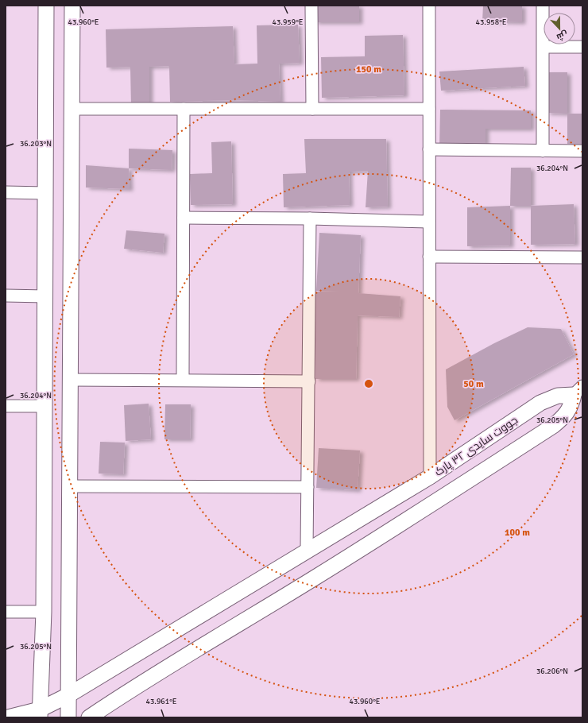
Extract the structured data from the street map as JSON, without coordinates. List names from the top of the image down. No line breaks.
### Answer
{"streets":{"street":["جووت سایدی ٣٢ پارک"]},"north":"bottom","coordinates":["43.960°E","43.959°E","43.958°E","36.203°N","36.204°N","36.205°N","36.206°N","43.961°E"],"rings":["150 m","50 m","100 m"]}
